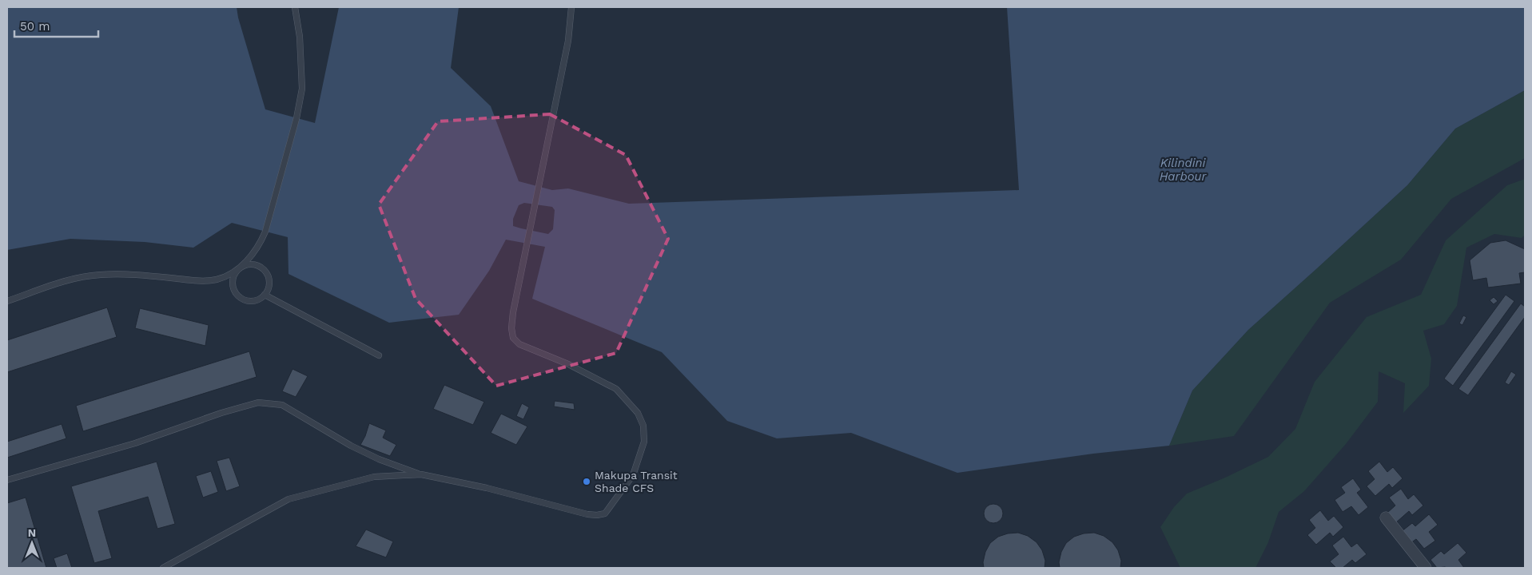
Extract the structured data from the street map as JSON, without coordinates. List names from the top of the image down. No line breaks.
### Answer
{"water":["Kilindini Harbour"],"places":["Makupa Transit Shade CFS"],"scale_bar":"50 m","north":"top"}
